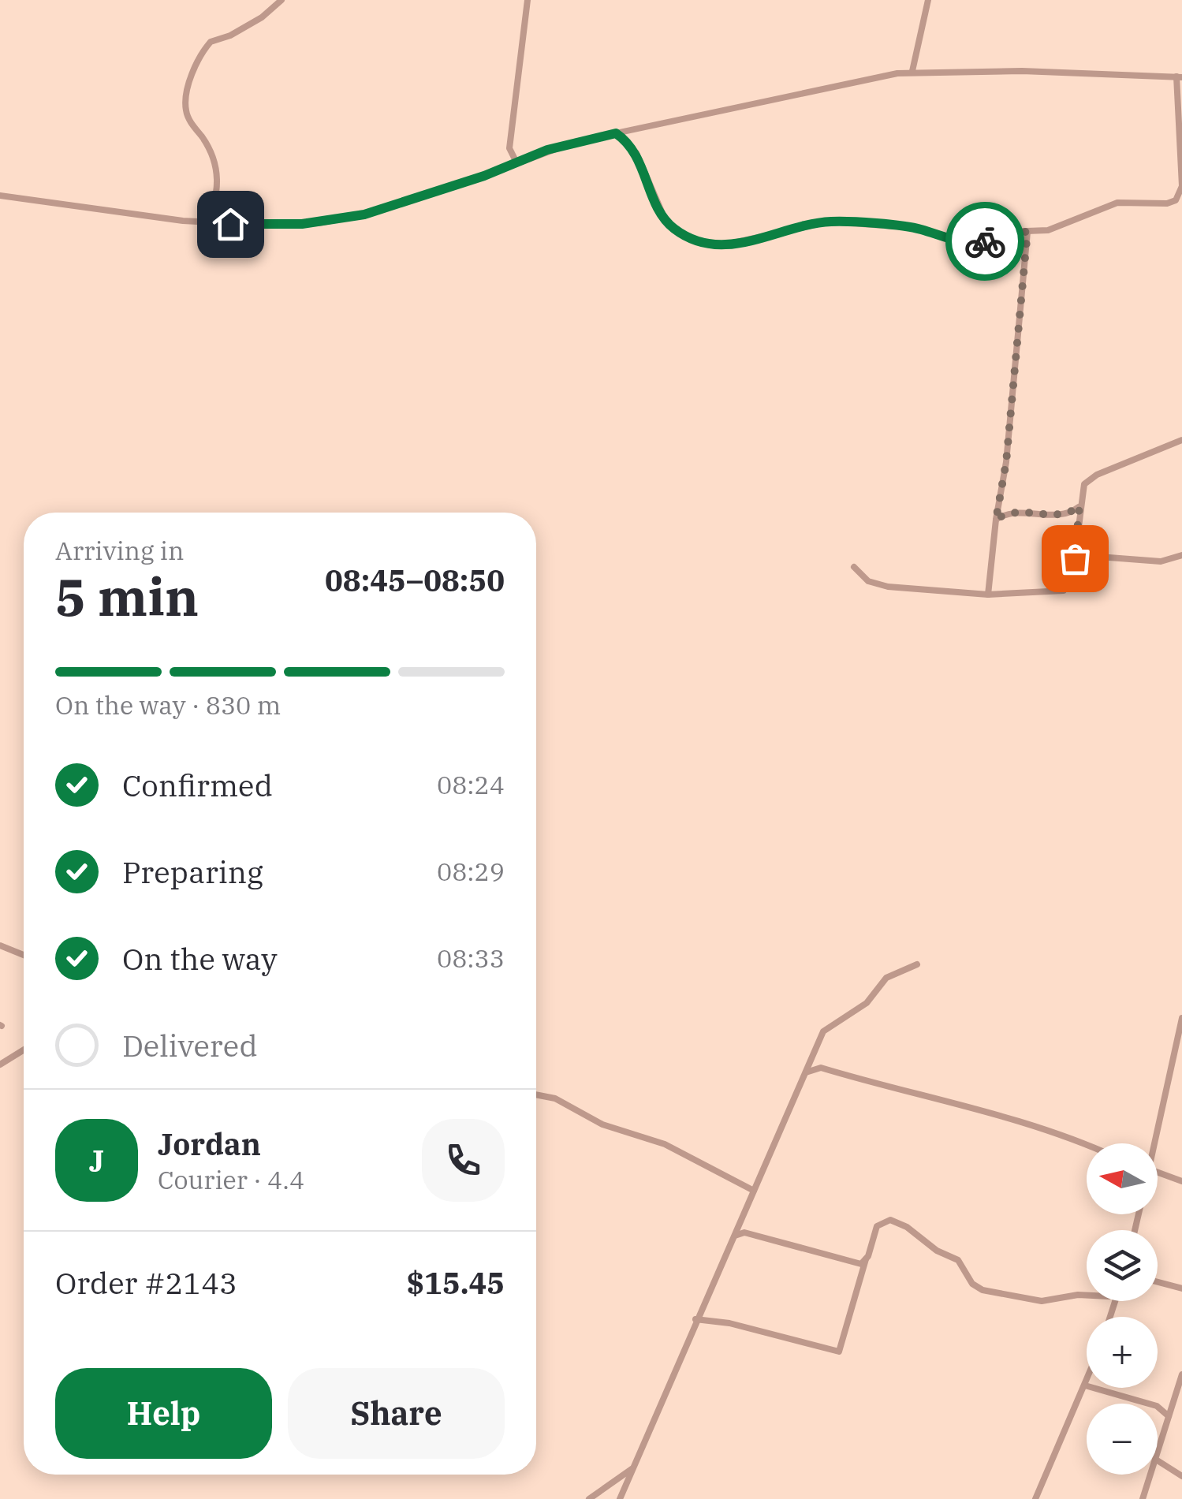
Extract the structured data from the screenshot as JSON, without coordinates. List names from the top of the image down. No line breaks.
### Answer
{"north":"left","page":{"heading":["5 min","Arriving in","08:45–08:50"],"panel":["Jordan","Courier · 4.4","Order #2143","$15.45"],"bar":"On the way · 830 m","list":[["Confirmed","08:24"],["Preparing","08:29"],["On the way","08:33"],"Delivered"],"round":"J","map_buttons":["+","−"],"buttons":["Help","Share"]}}
